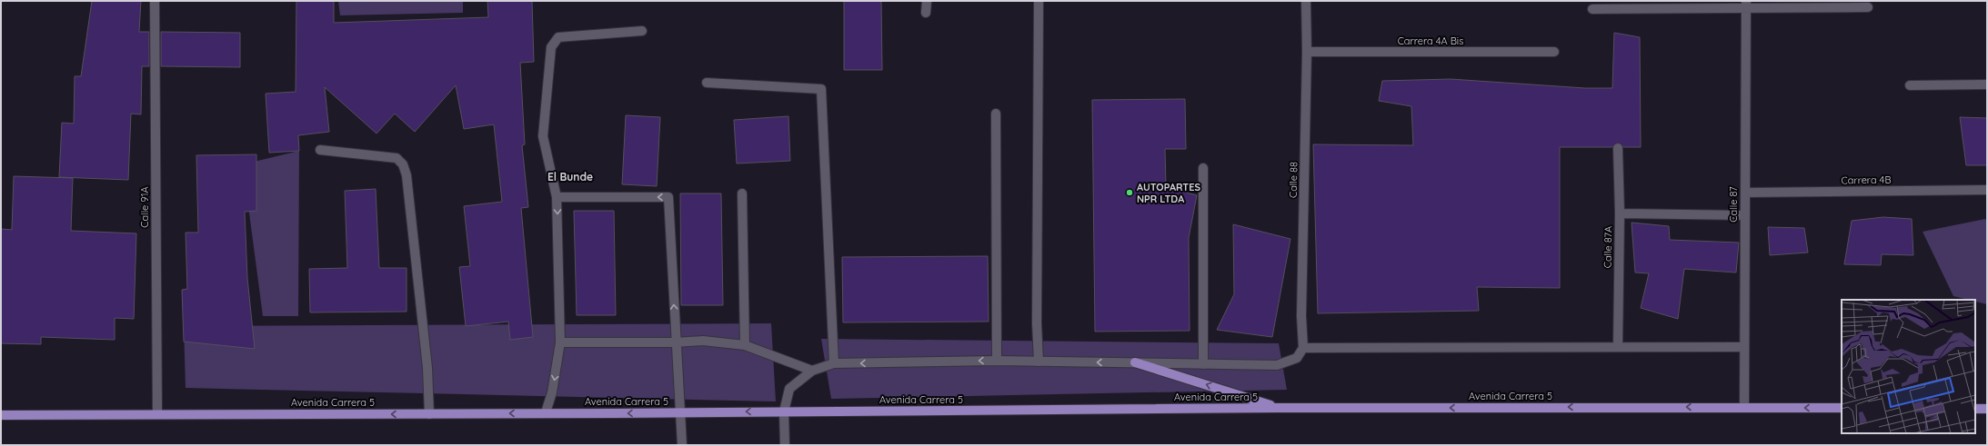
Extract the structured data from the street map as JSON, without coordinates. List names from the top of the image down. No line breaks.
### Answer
{"streets":{"main road":["Avenida Carrera 5"],"street":["Carrera 4A Bis","Calle 88","Carrera 4B","Calle 87","Calle 91A","Calle 87A"]},"crossings":[["Carrera 4A Bis","Calle 88"],["Carrera 4B","Calle 87"],["Calle 87","Avenida Carrera 5"],["Calle 91A","Avenida Carrera 5"]],"one_way":["Avenida Carrera 5"],"districts":["El Bunde"],"places":["AUTOPARTES NPR LTDA"]}
